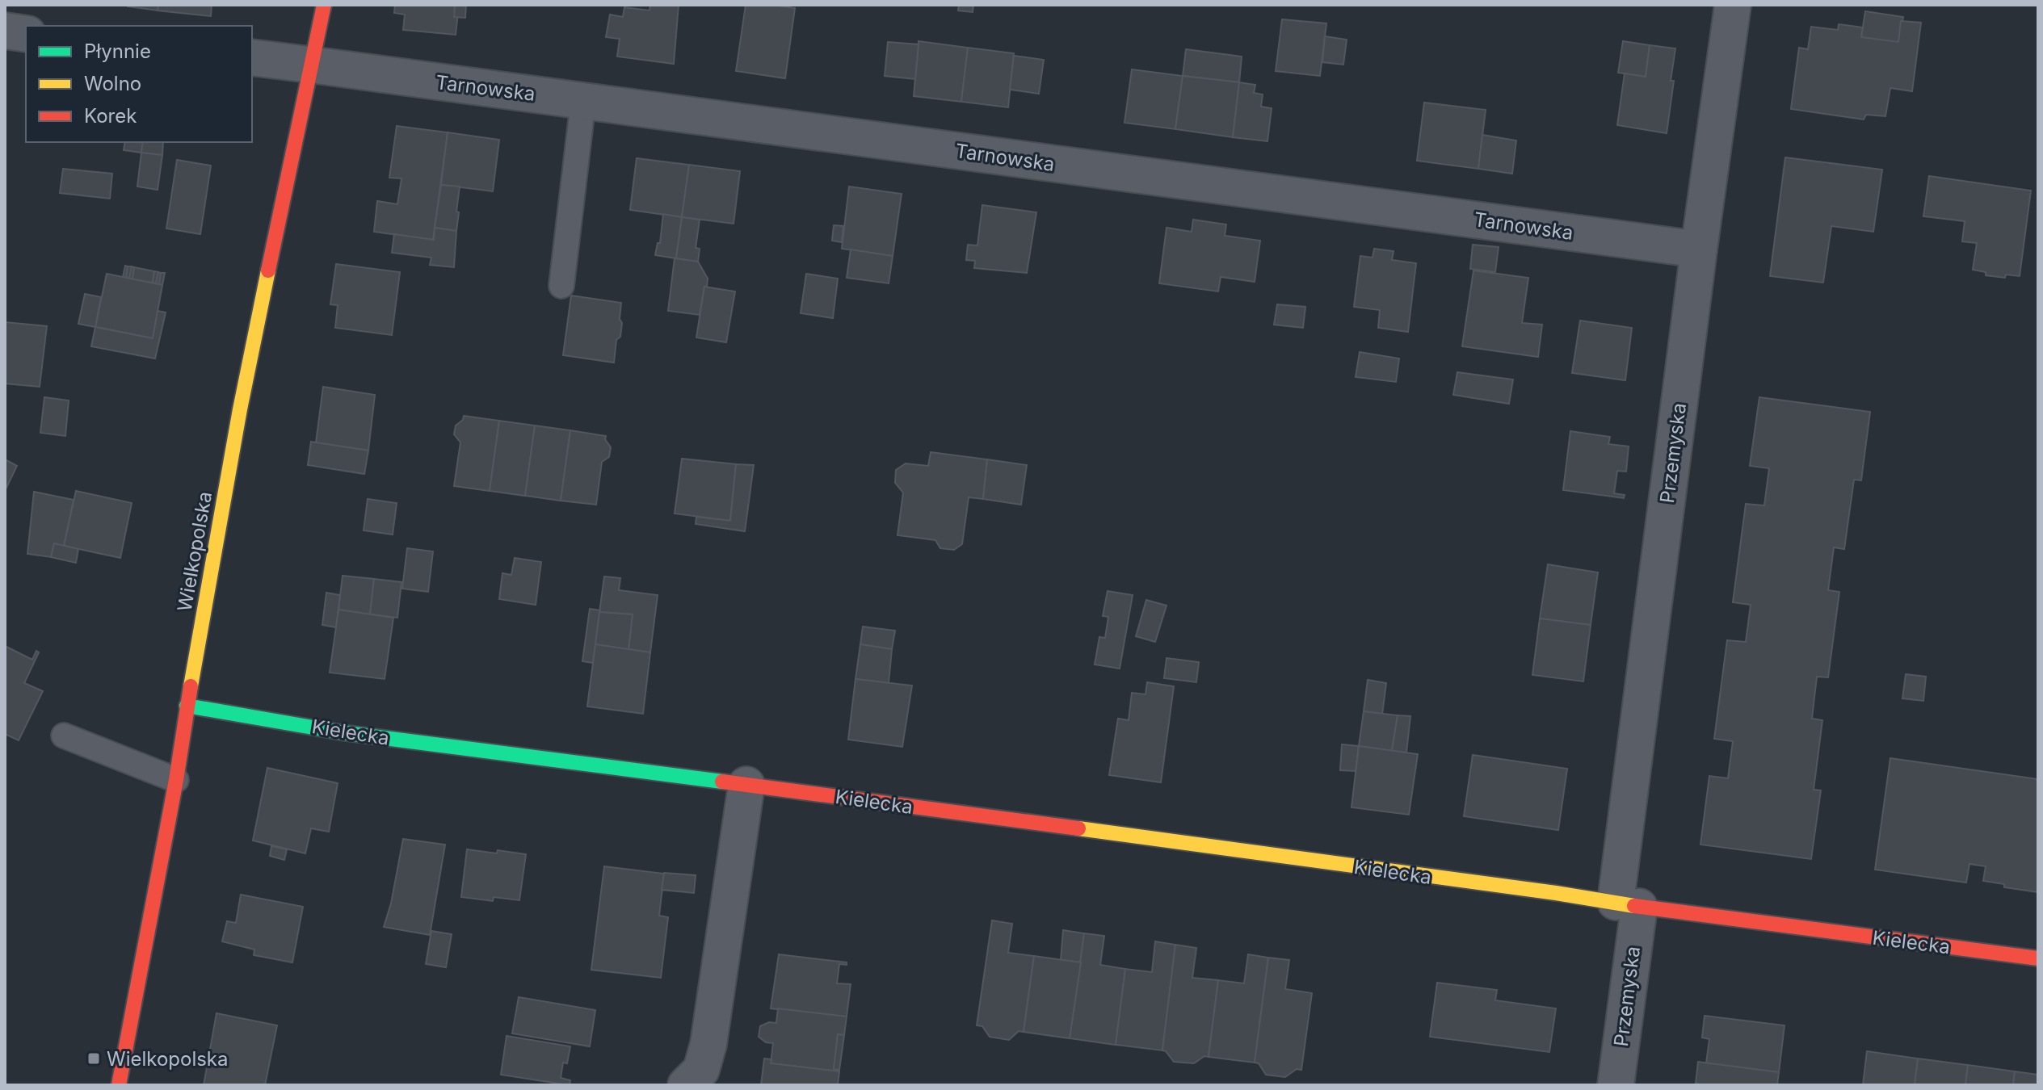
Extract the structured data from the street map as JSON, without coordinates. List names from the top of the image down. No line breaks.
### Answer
{"streets":{"street":["Tarnowska","Przemyska","Wielkopolska","Kielecka"]},"crossings":[["Tarnowska","Przemyska"],["Tarnowska","Wielkopolska"],["Przemyska","Kielecka"],["Wielkopolska","Kielecka"]],"places":{"transit":["Wielkopolska"]},"legend":["Płynnie","Wolno","Korek"]}
